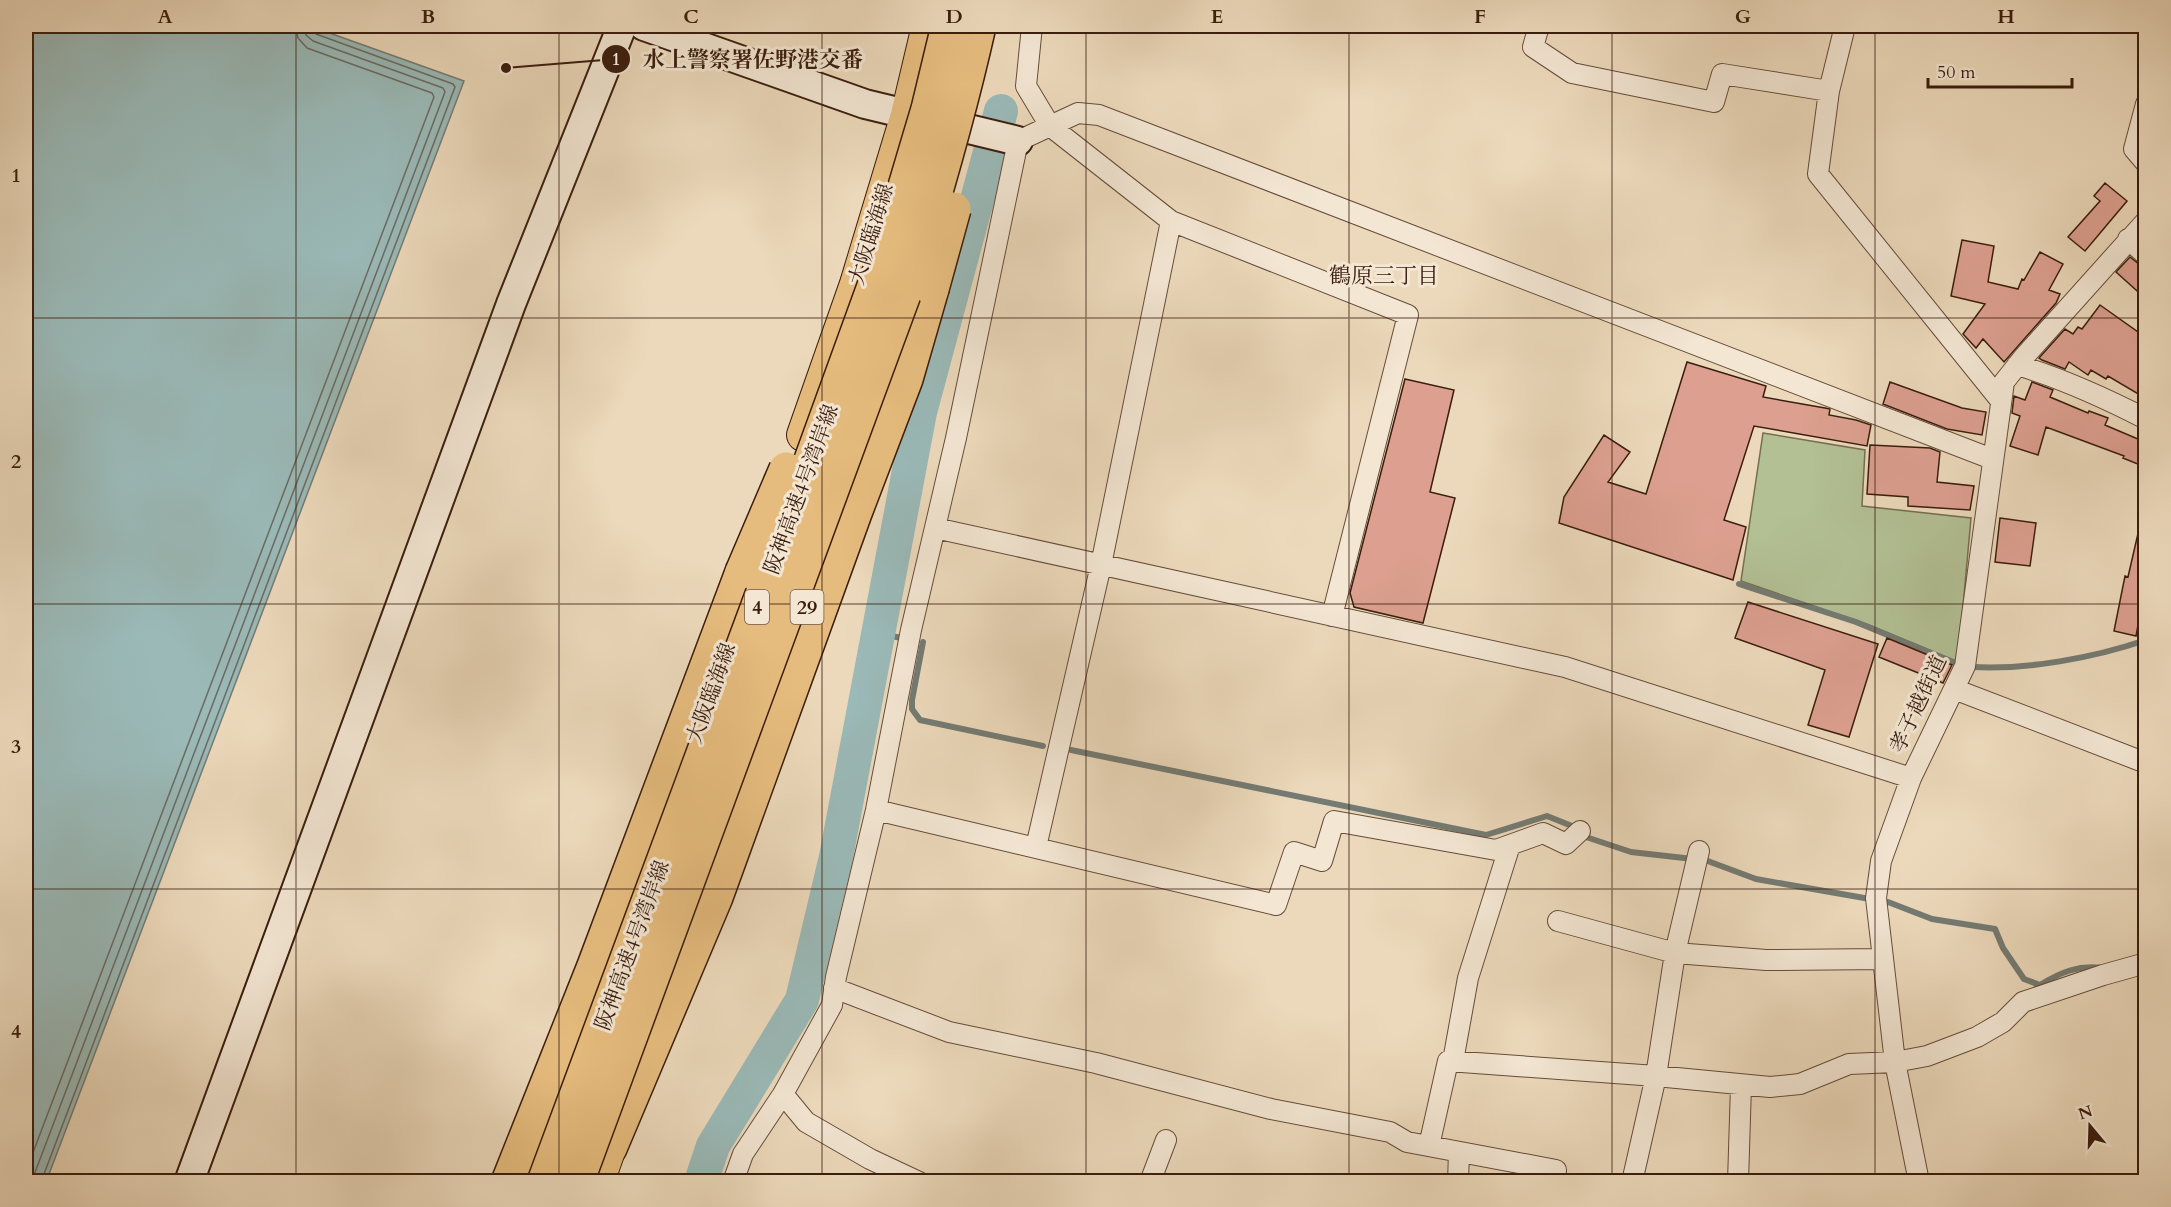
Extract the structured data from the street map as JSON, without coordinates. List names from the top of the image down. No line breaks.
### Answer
{"streets":{"highway":["阪神高速4号湾岸線","4"],"main road":["大阪臨海線","29"],"street":["孝子越街道"]},"districts":["鶴原三丁目"],"places":["水上警察署佐野港交番"],"scale_bar":"50 m","north":"top","grid":{"columns":["A","B","C","D","E","F","G","H"],"rows":["1","2","3","4"]}}
